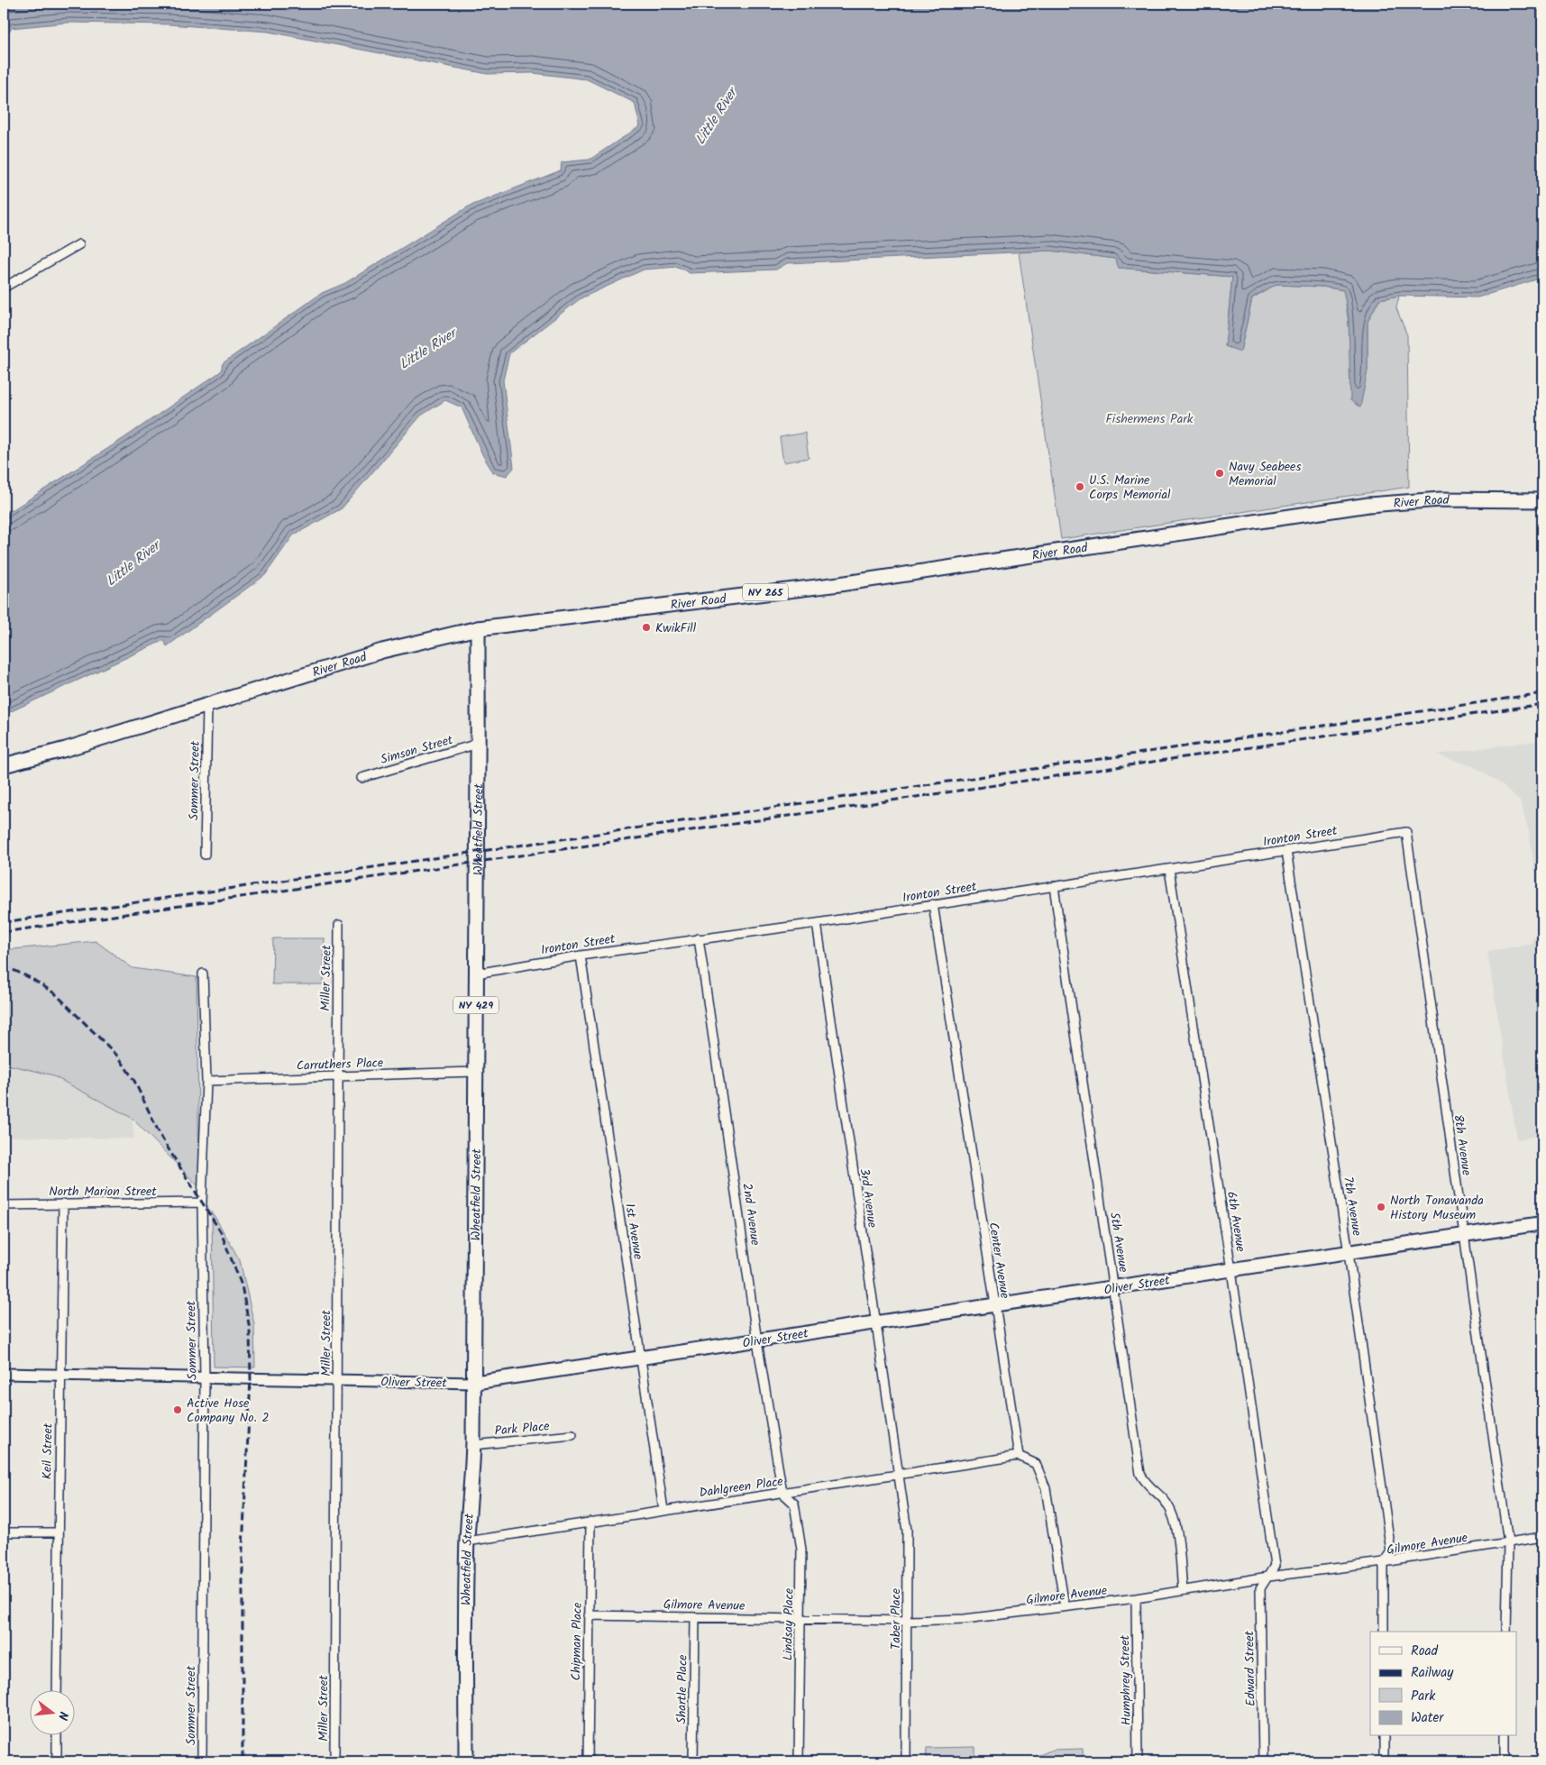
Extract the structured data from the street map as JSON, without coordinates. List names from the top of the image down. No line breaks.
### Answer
{"streets":{"main road":["River Road","NY 265","Wheatfield Street","NY 429","Oliver Street"],"street":["Simson Street","Sommer Street","Ironton Street","Miller Street","Carruthers Place","8th Avenue","North Marion Street","3rd Avenue","7th Avenue","2nd Avenue","6th Avenue","1st Avenue","5th Avenue","Center Avenue","Park Place","Keil Street","Dahlgreen Place","Gilmore Avenue","Taber Place","Lindsay Place","Chipman Place","Edward Street","Humphrey Street","Shartle Place"]},"crossings":[["River Road","Sommer Street"],["River Road","Wheatfield Street"],["Simson Street","Wheatfield Street"],["Sommer Street","Carruthers Place"],["Sommer Street","North Marion Street"],["Sommer Street","Oliver Street"],["Wheatfield Street","Ironton Street"],["Wheatfield Street","Carruthers Place"],["Wheatfield Street","Oliver Street"],["Wheatfield Street","Park Place"],["Wheatfield Street","Dahlgreen Place"],["Ironton Street","8th Avenue"],["Ironton Street","3rd Avenue"],["Ironton Street","7th Avenue"],["Ironton Street","2nd Avenue"],["Ironton Street","6th Avenue"],["Ironton Street","1st Avenue"],["Ironton Street","5th Avenue"],["Ironton Street","Center Avenue"],["Miller Street","Carruthers Place"],["Miller Street","Oliver Street"],["8th Avenue","Oliver Street"],["8th Avenue","Gilmore Avenue"],["North Marion Street","Keil Street"],["3rd Avenue","Oliver Street"],["3rd Avenue","Dahlgreen Place"],["3rd Avenue","Taber Place"],["7th Avenue","Oliver Street"],["7th Avenue","Gilmore Avenue"],["2nd Avenue","Oliver Street"],["2nd Avenue","Dahlgreen Place"],["2nd Avenue","Lindsay Place"],["6th Avenue","Oliver Street"],["6th Avenue","Gilmore Avenue"],["6th Avenue","Edward Street"],["1st Avenue","Oliver Street"],["1st Avenue","Dahlgreen Place"],["5th Avenue","Oliver Street"],["5th Avenue","Gilmore Avenue"],["Center Avenue","Oliver Street"],["Center Avenue","Dahlgreen Place"],["Oliver Street","Keil Street"],["Dahlgreen Place","Taber Place"],["Dahlgreen Place","Lindsay Place"],["Dahlgreen Place","Chipman Place"],["Gilmore Avenue","Taber Place"],["Gilmore Avenue","Lindsay Place"],["Gilmore Avenue","Chipman Place"],["Gilmore Avenue","Edward Street"],["Gilmore Avenue","Humphrey Street"],["Gilmore Avenue","Shartle Place"]],"water":["Little River"],"parks":["Fishermens Park"],"places":["Navy Seabees Memorial","U.S. Marine Corps Memorial","KwikFill","North Tonawanda History Museum","Active Hose Company No. 2"],"legend":["Road","Railway","Park","Water"],"north":"right"}
